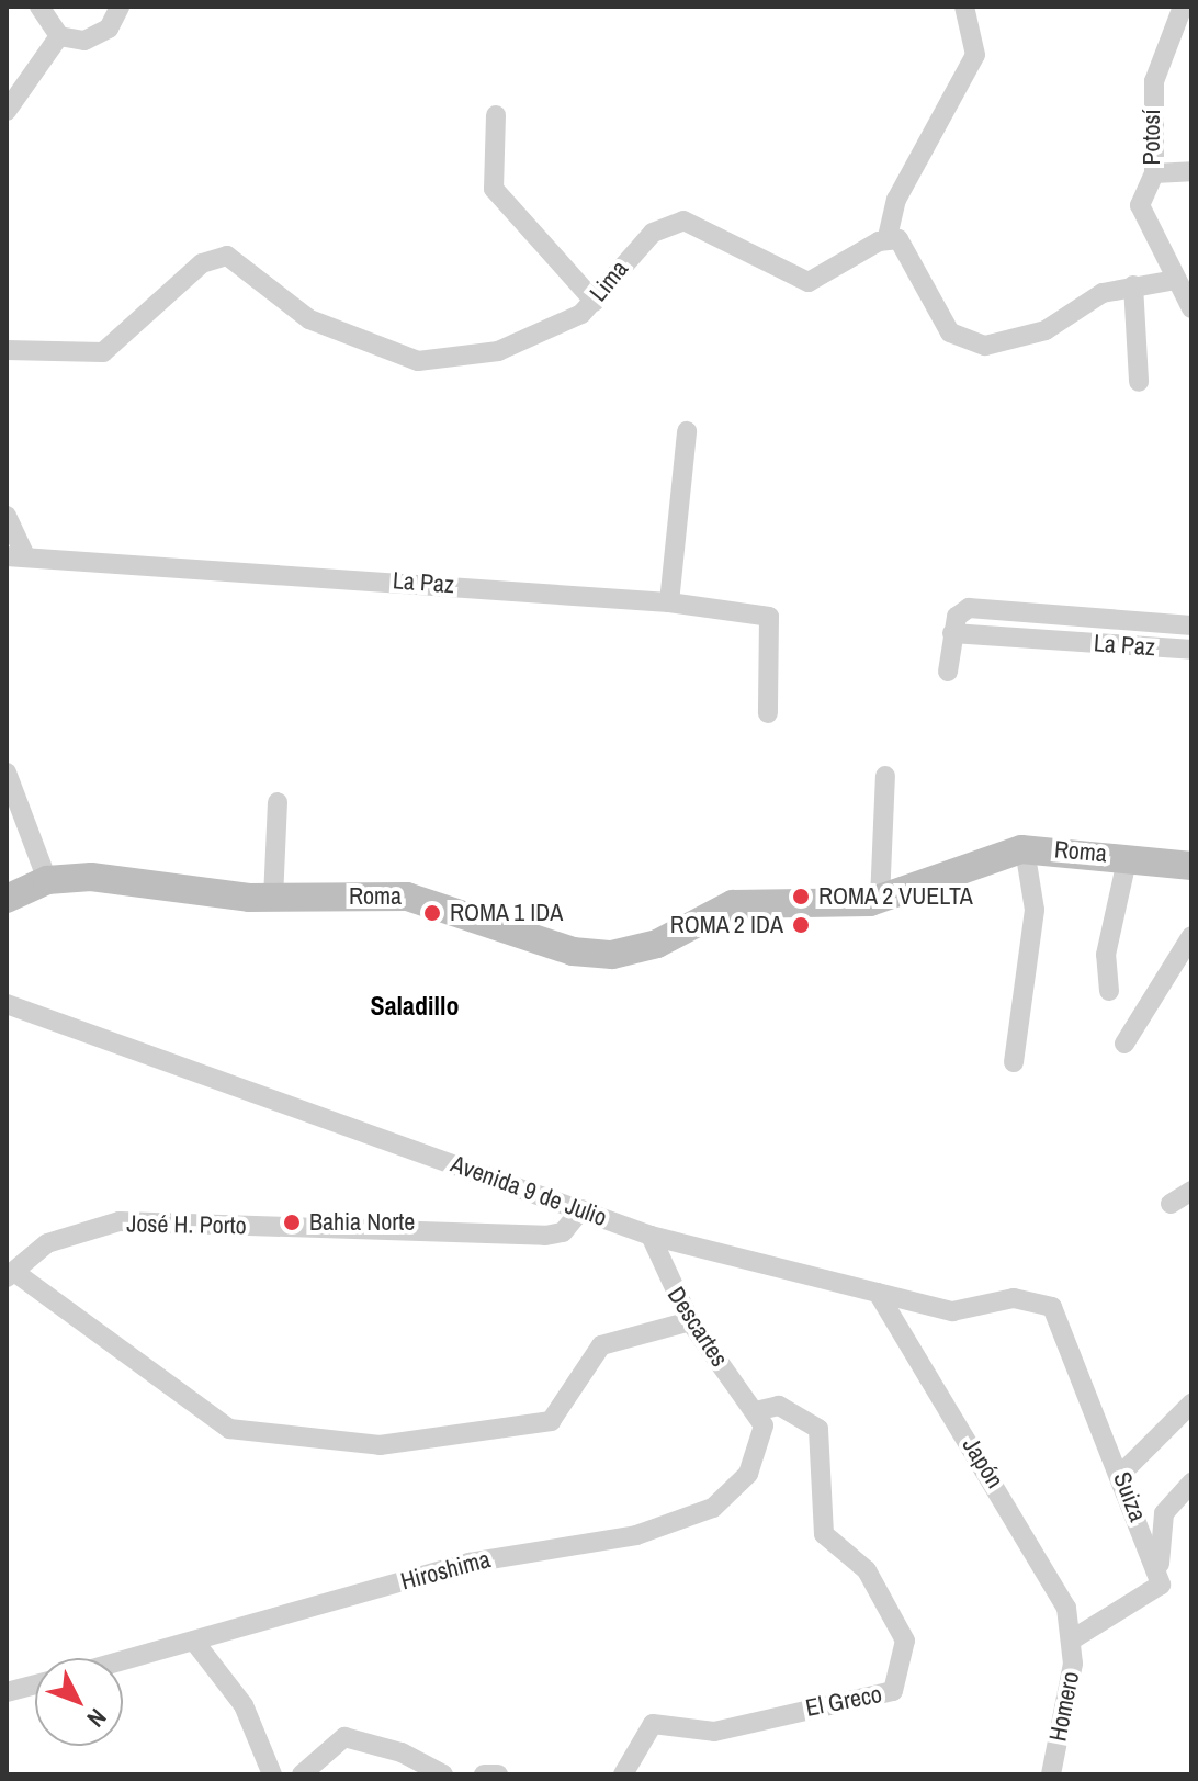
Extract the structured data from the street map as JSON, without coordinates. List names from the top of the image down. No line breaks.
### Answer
{"streets":{"main road":["Roma"],"street":["Potosí","Lima","La Paz","Avenida 9 de Julio","José H. Porto","Descartes","Japón","Suiza","Hiroshima","El Greco","Homero"]},"crossings":[["Avenida 9 de Julio","José H. Porto"],["Avenida 9 de Julio","Descartes"],["Avenida 9 de Julio","Japón"],["Avenida 9 de Julio","Suiza"],["Descartes","Hiroshima"],["Descartes","El Greco"],["Japón","Homero"],["Hiroshima","El Greco"]],"districts":["Saladillo"],"places":["ROMA 2 VUELTA","ROMA 1 IDA","ROMA 2 IDA","Bahia Norte"],"north":"bottom right"}
